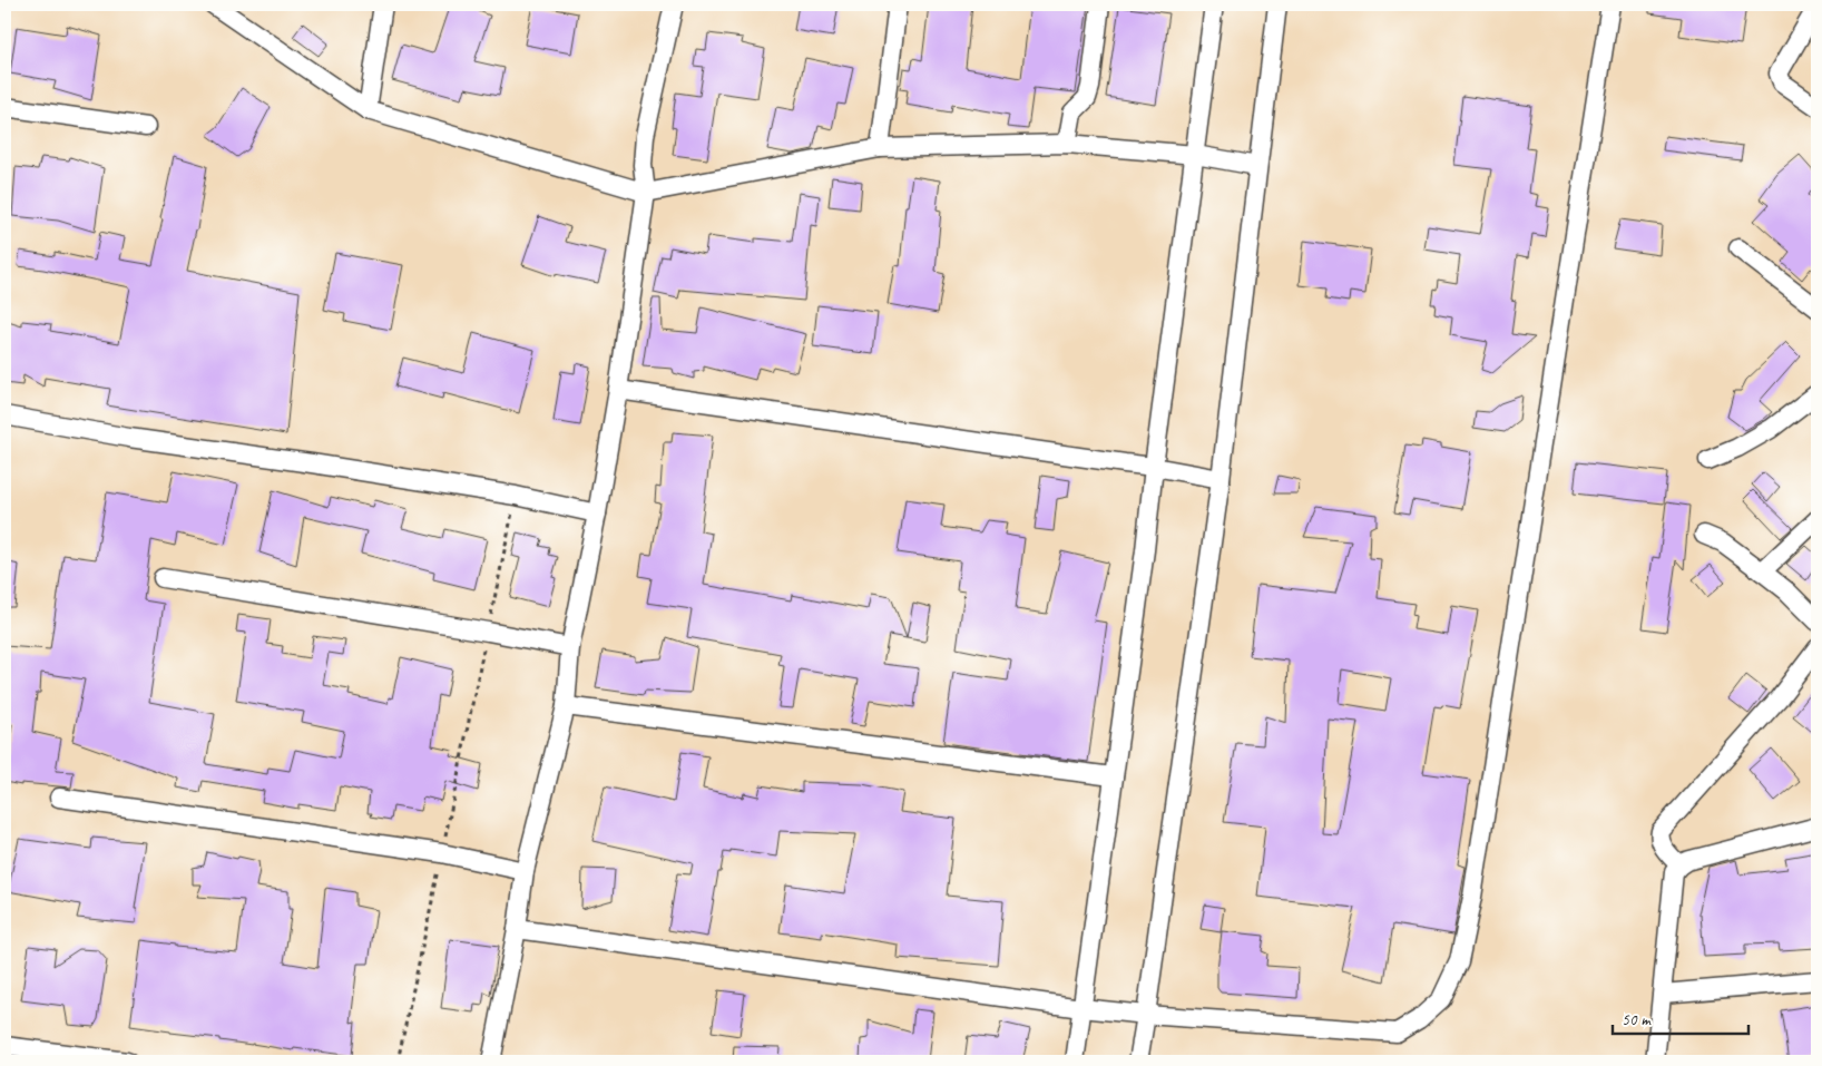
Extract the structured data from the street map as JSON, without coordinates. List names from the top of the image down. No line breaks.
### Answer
{"scale_bar":"50 m"}
